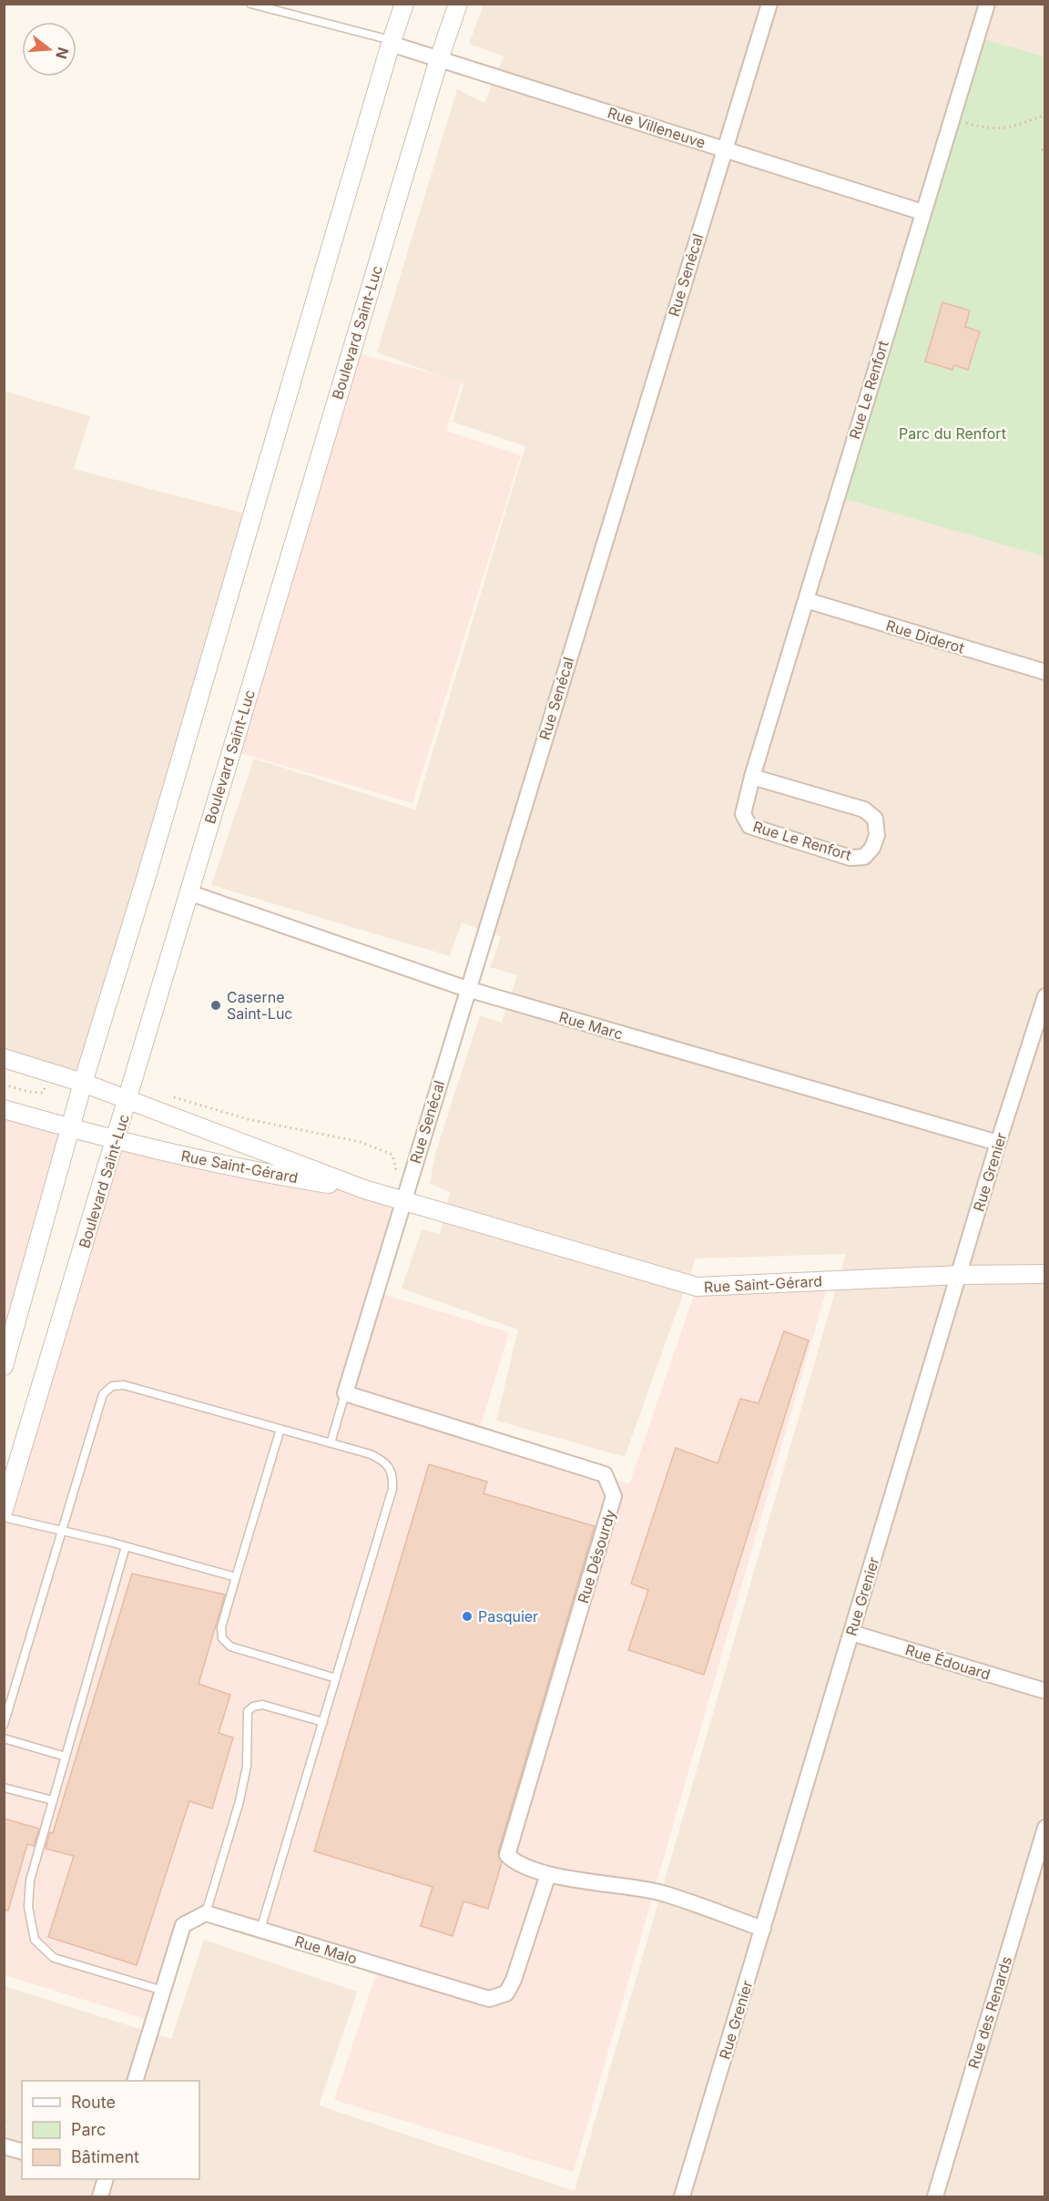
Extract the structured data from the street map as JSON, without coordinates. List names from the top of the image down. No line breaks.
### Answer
{"streets":{"street":["Rue Villeneuve","Rue Senécal","Boulevard Saint-Luc","Rue Le Renfort","Rue Diderot","Rue Marc","Rue Saint-Gérard","Rue Grenier","Rue Désourdy","Rue Édouard","Rue Malo","Rue des Renards"]},"crossings":[["Rue Villeneuve","Rue Senécal"],["Rue Villeneuve","Boulevard Saint-Luc"],["Rue Villeneuve","Rue Le Renfort"],["Rue Senécal","Rue Marc"],["Rue Senécal","Rue Saint-Gérard"],["Rue Senécal","Rue Désourdy"],["Boulevard Saint-Luc","Rue Marc"],["Boulevard Saint-Luc","Rue Saint-Gérard"],["Rue Le Renfort","Rue Diderot"],["Rue Marc","Rue Grenier"],["Rue Saint-Gérard","Rue Grenier"],["Rue Grenier","Rue Édouard"],["Rue Désourdy","Rue Malo"]],"parks":["Parc du Renfort"],"places":["Caserne Saint-Luc","Pasquier"],"legend":["Route","Parc","Bâtiment"],"north":"right"}
